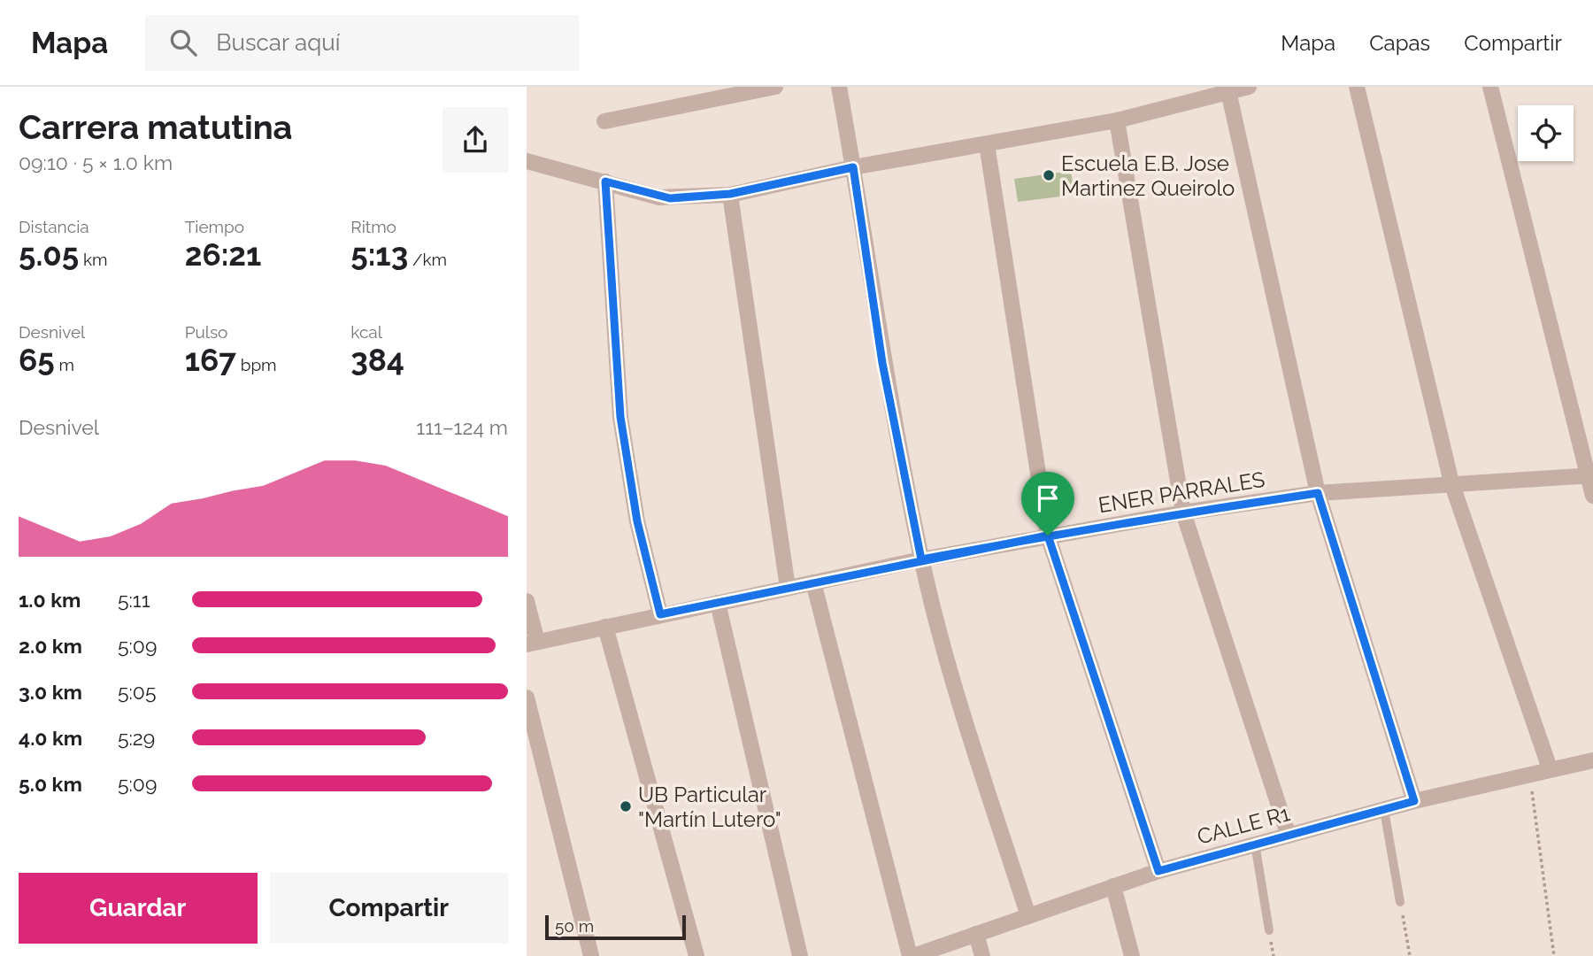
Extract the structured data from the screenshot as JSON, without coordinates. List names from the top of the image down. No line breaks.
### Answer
{"streets":{"street":["ENER PARRALES","CALLE R1"]},"places":["Escuela E.B. Jose Martinez Queirolo","UB Particular \"Martín Lutero\""],"scale_bar":"50 m","page":{"header":"Mapa","search":"Buscar aquí","nav":["Mapa","Capas","Compartir"],"heading":["Carrera matutina","09:10 · 5 × 1.0 km"],"stats":[["Distancia","5.05 km"],["Tiempo","26:21"],["Ritmo","5:13 /km"],["Desnivel","65 m"],["Pulso","167 bpm"],["kcal","384"]],"chart":["Desnivel","111–124 m"],"list":[{"name":"1.0 km","note":"5:11"},{"name":"2.0 km","note":"5:09"},{"name":"3.0 km","note":"5:05"},{"name":"4.0 km","note":"5:29"},{"name":"5.0 km","note":"5:09"}],"buttons":["Guardar","Compartir"],"scale":"50 m"}}
